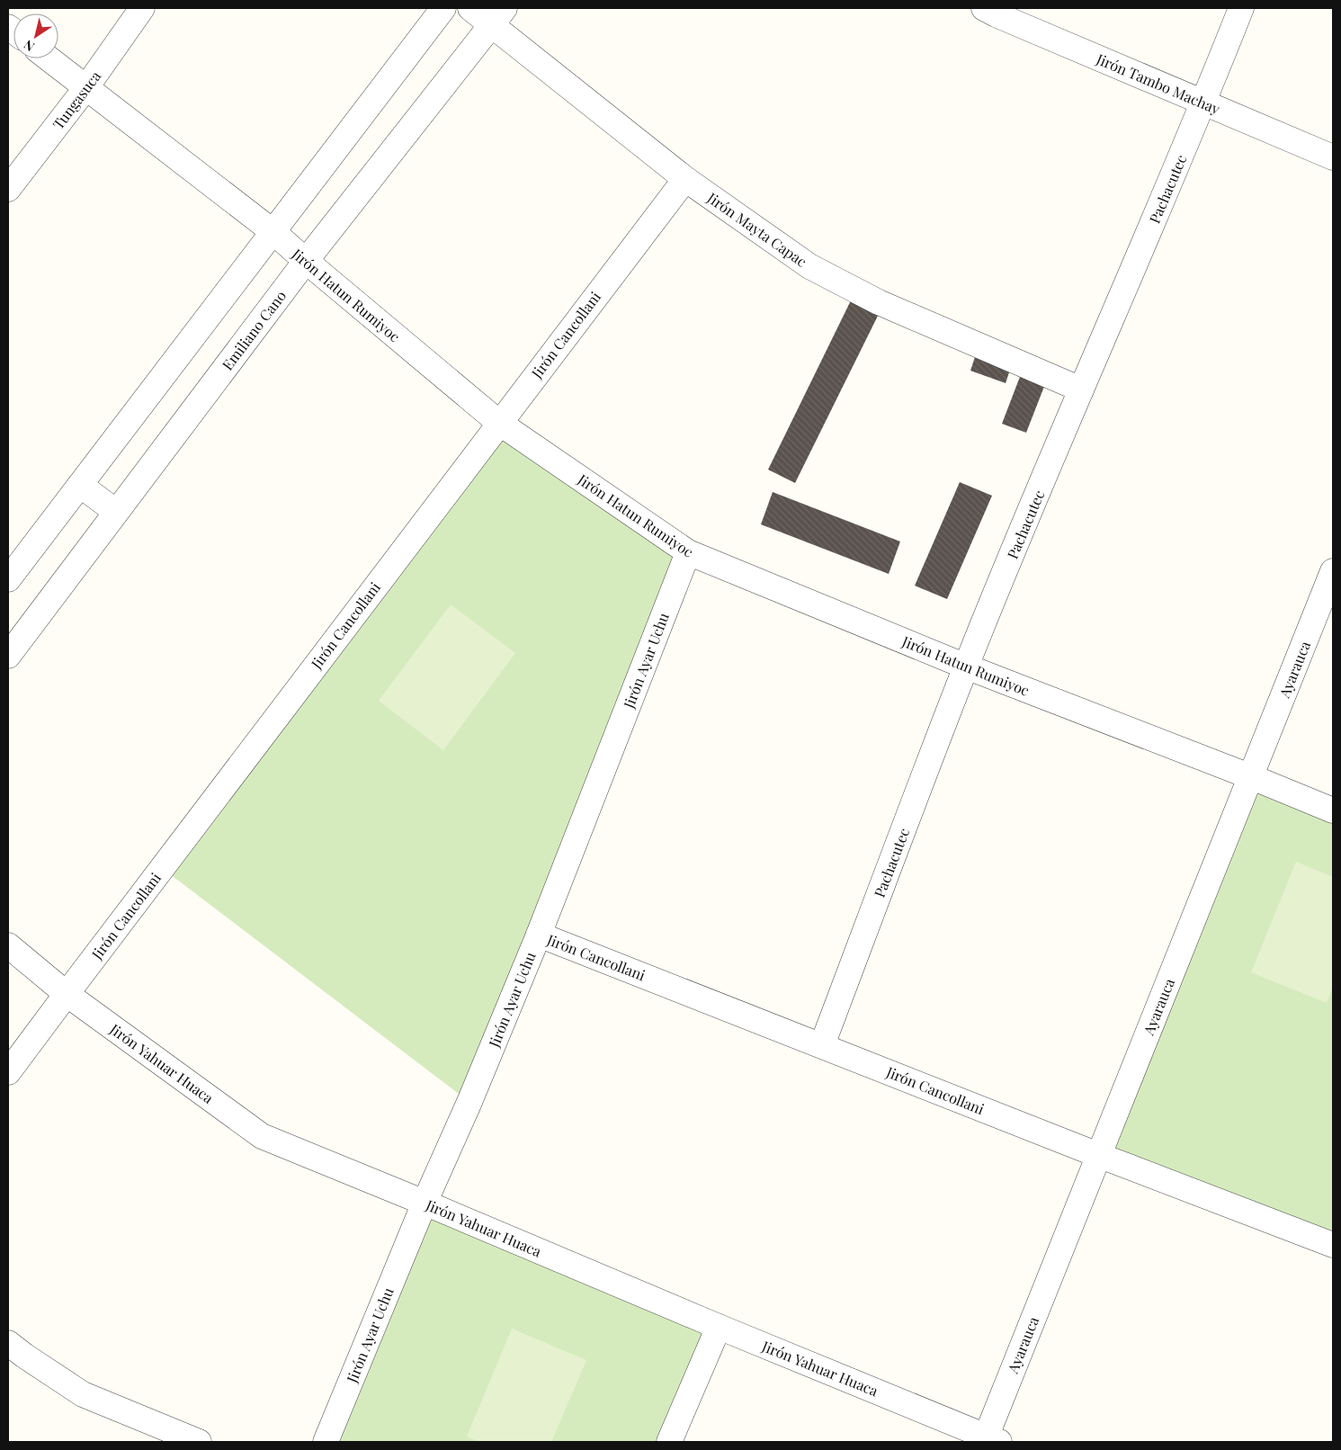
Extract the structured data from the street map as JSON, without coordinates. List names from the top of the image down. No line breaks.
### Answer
{"streets":{"street":["Jirón Tambo Machay","Tungasuca","Pachacutec","Jirón Mayta Capac","Jirón Hatun Rumiyoc","Emiliano Cano","Jirón Cancollani","Jirón Ayar Uchu","Ayarauca","Jirón Yahuar Huaca"]},"crossings":[["Jirón Tambo Machay","Pachacutec"],["Tungasuca","Jirón Hatun Rumiyoc"],["Pachacutec","Jirón Mayta Capac"],["Pachacutec","Jirón Hatun Rumiyoc"],["Pachacutec","Jirón Cancollani"],["Jirón Mayta Capac","Emiliano Cano"],["Jirón Mayta Capac","Jirón Cancollani"],["Jirón Hatun Rumiyoc","Emiliano Cano"],["Jirón Hatun Rumiyoc","Jirón Cancollani"],["Jirón Hatun Rumiyoc","Jirón Ayar Uchu"],["Jirón Hatun Rumiyoc","Ayarauca"],["Jirón Cancollani","Jirón Ayar Uchu"],["Jirón Cancollani","Ayarauca"],["Jirón Cancollani","Jirón Yahuar Huaca"],["Jirón Ayar Uchu","Jirón Yahuar Huaca"],["Ayarauca","Jirón Yahuar Huaca"]],"north":"bottom left"}
